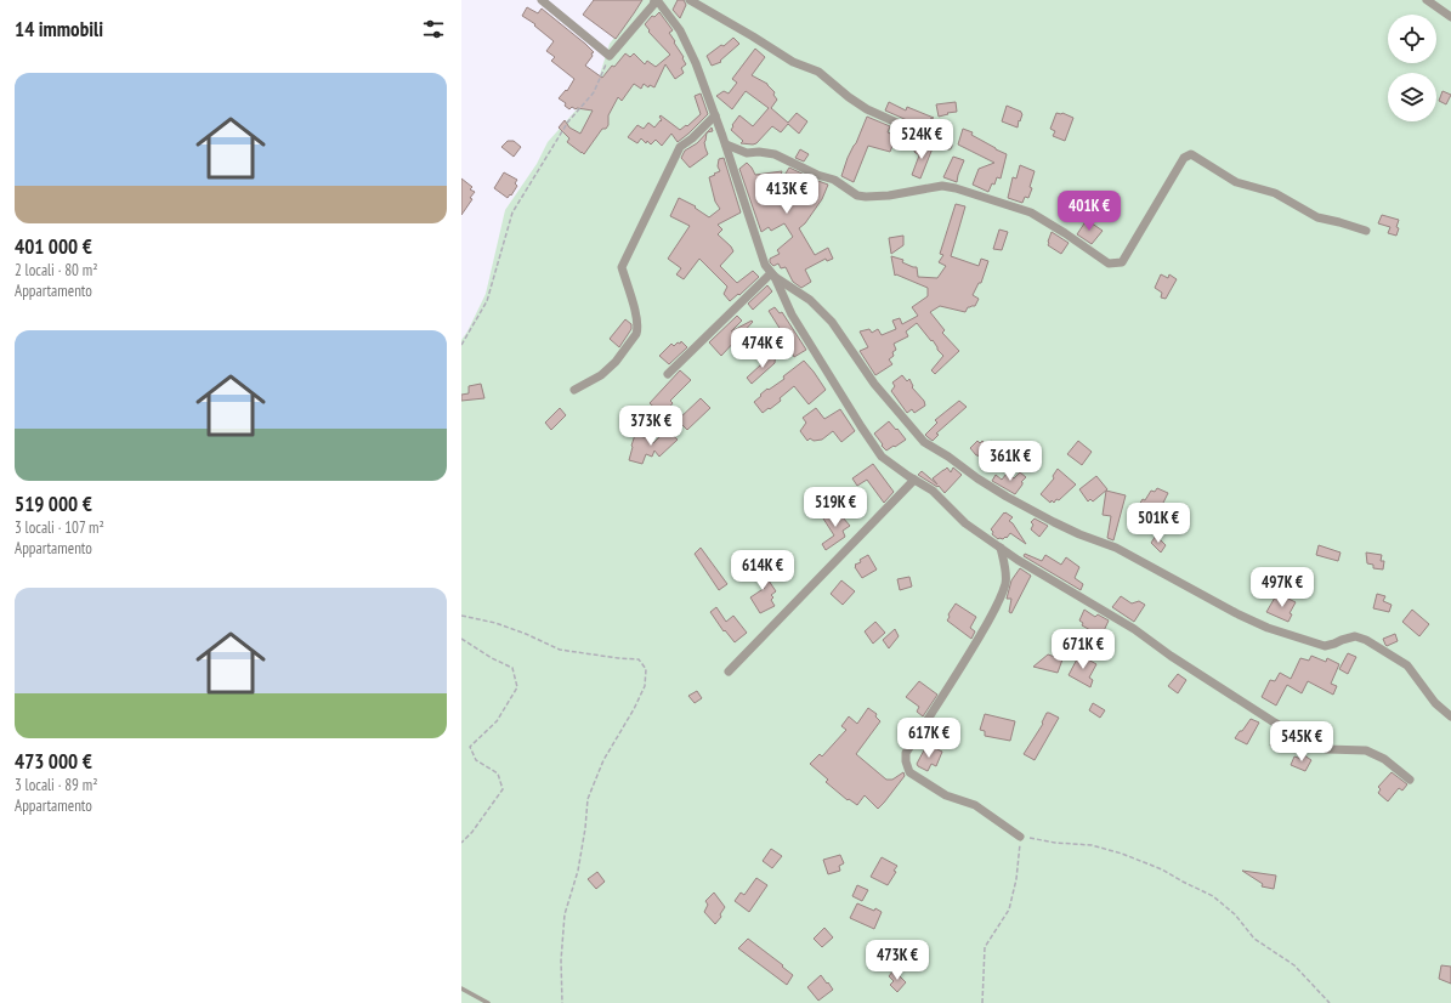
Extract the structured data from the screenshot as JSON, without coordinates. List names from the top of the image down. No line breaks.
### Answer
{"page":{"heading":"14 immobili","list":[{"name":"401 000 €","note":"2 locali · 80 m² · Appartamento"},{"name":"519 000 €","note":"3 locali · 107 m² · Appartamento"},{"name":"473 000 €","note":"3 locali · 89 m² · Appartamento"}],"price":["524K €","413K €","401K €","474K €","373K €","361K €","519K €","501K €","614K €","497K €","671K €","617K €","545K €","473K €"]}}
